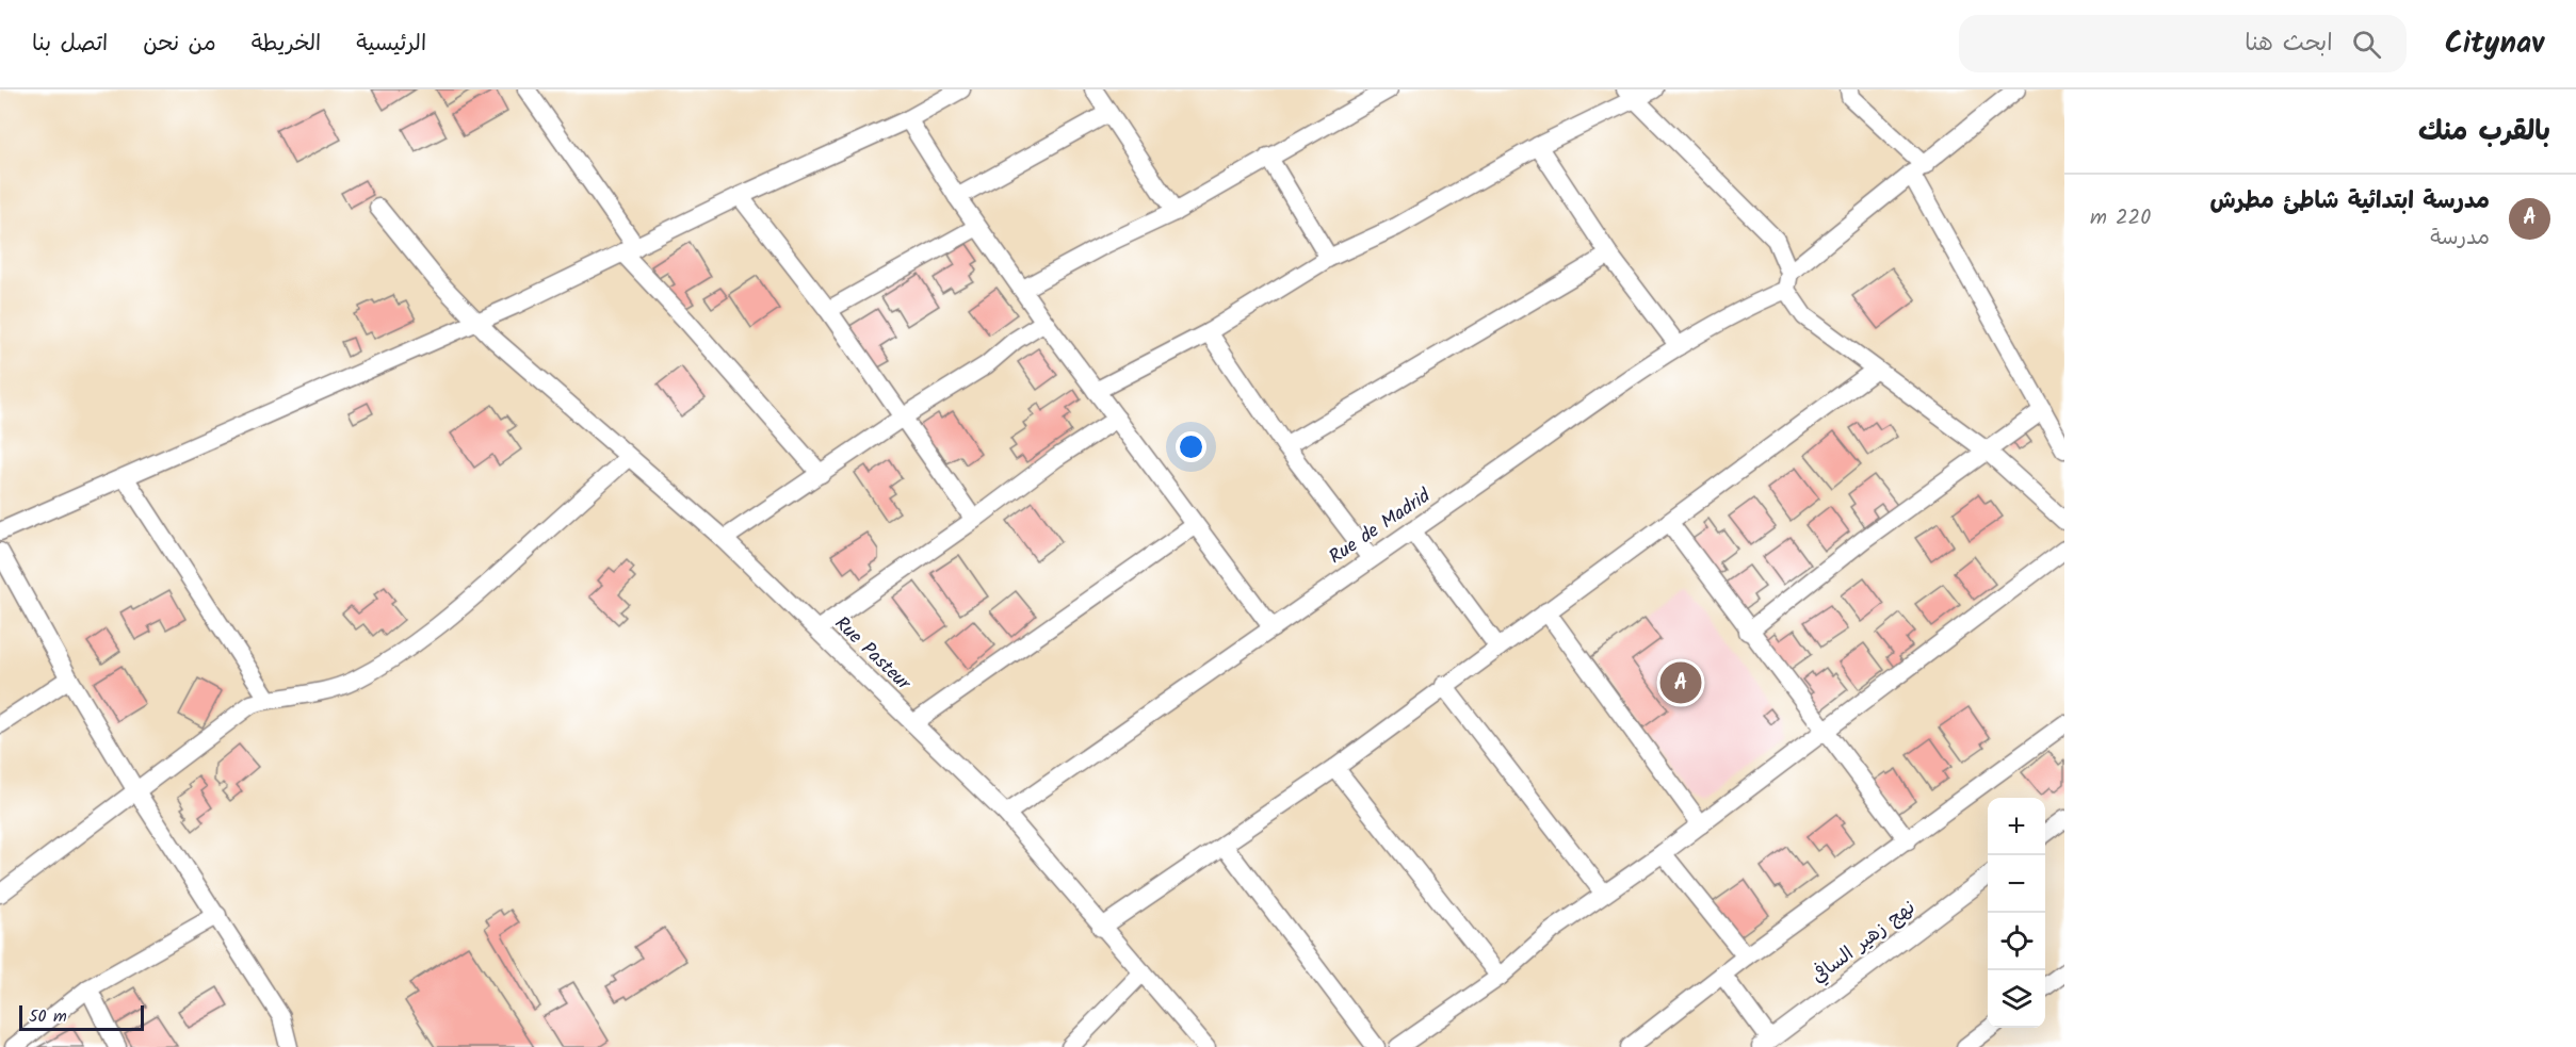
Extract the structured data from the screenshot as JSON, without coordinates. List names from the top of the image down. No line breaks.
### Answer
{"streets":{"street":["Rue de Madrid","Rue Pasteur","نهج زهير السافي"]},"crossings":[["Rue de Madrid","Rue Pasteur"]],"scale_bar":"50 m","page":{"header":"Citynav","search":"ابحث هنا","nav":["الرئيسية","الخريطة","من نحن","اتصل بنا"],"heading":"بالقرب منك","list":[{"mark":"A","name":"مدرسة ابتدائية شاطئ مطرش","note":"مدرسة","value":"220 m"}],"pins":"A","map_buttons":["+","−"],"scale":"50 m"}}
